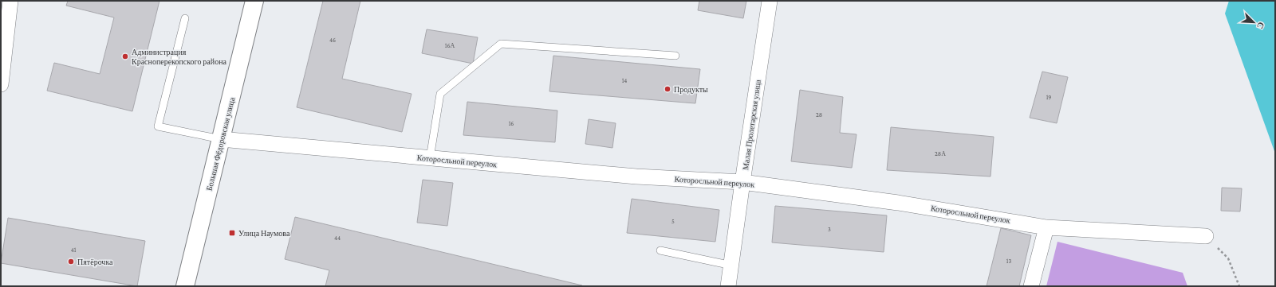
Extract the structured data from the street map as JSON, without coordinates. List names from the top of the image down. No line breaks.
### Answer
{"streets":{"main road":["Большая Фёдоровская улица"],"street":["Малая Пролетарская улица","Которосльной переулок"]},"crossings":[["Малая Пролетарская улица","Которосльной переулок"],["Большая Фёдоровская улица","Которосльной переулок"]],"places":{"other":["Администрация Красноперекопского района","Продукты","Пятёрочка"],"transit":["Улица Наумова"]},"house_numbers":["46","16А","14","19","28","16","28А","5","3","44","41","13"],"north":"bottom right"}
